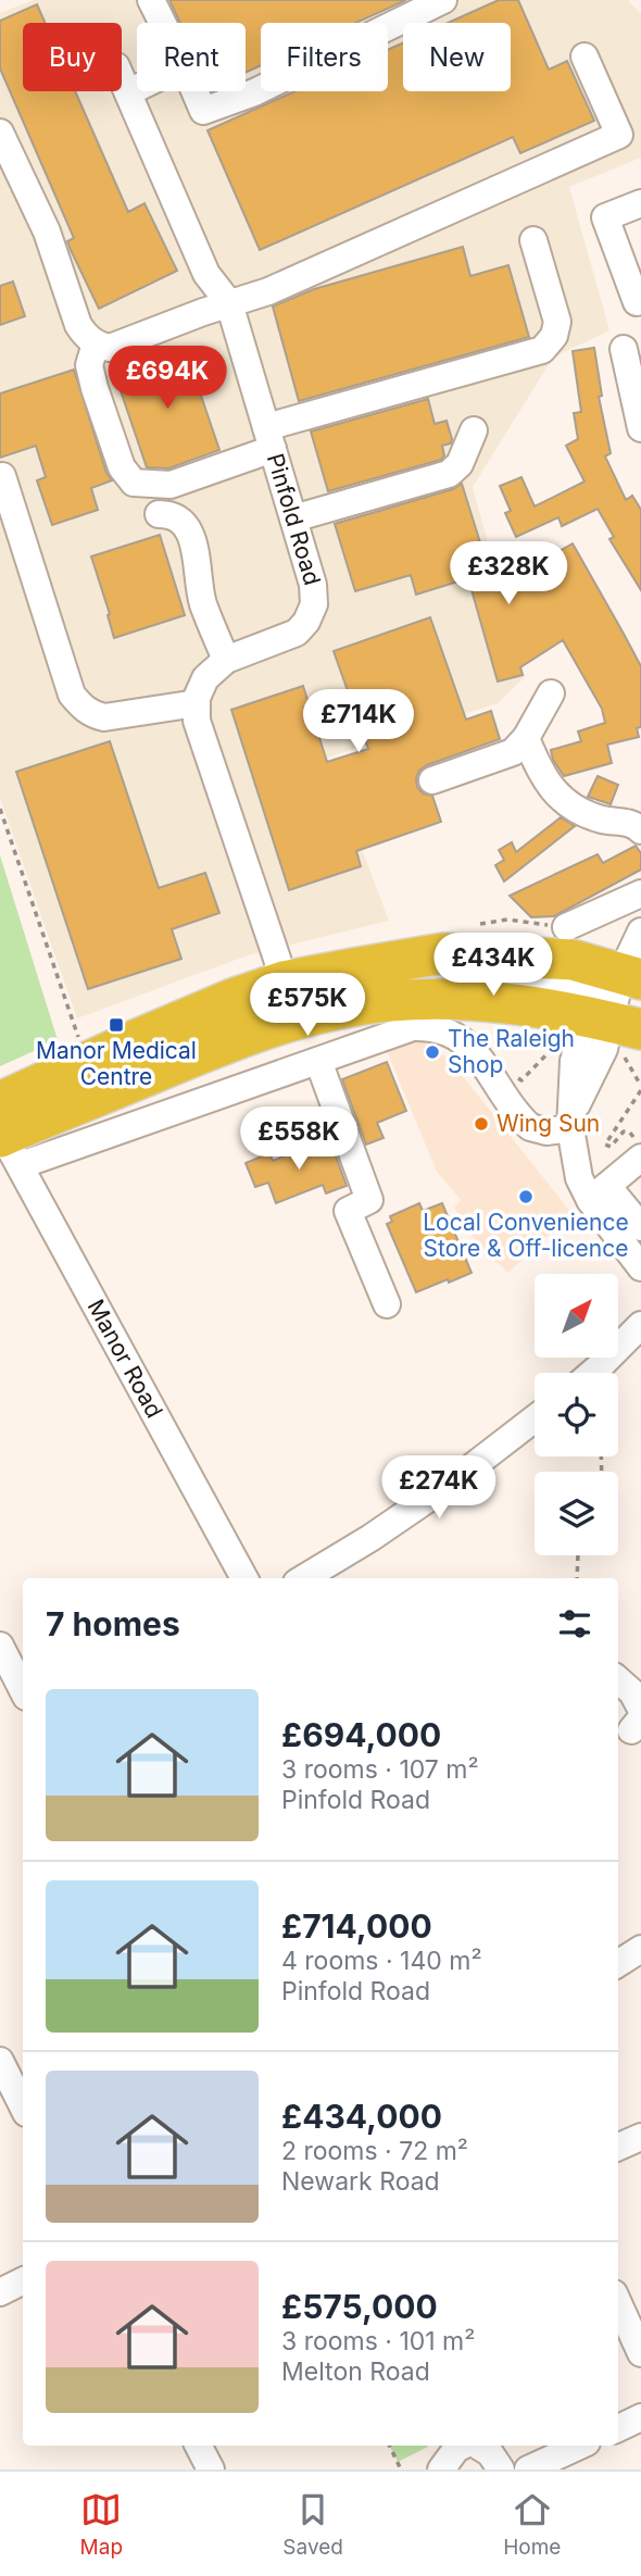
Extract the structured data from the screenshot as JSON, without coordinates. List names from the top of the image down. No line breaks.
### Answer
{"streets":{"street":["Pinfold Road","Manor Road"]},"places":{"transit":["Manor Medical Centre"],"other":["The Raleigh Shop","Wing Sun","Local Convenience Store & Off-licence"]},"north":"top right","page":{"chip":["Buy","Rent","Filters","New"],"price":["£694K","£328K","£714K","£434K","£575K","£558K","£274K"],"heading":"7 homes","list":[{"name":"£694,000","note":"3 rooms · 107 m² · Pinfold Road"},{"name":"£714,000","note":"4 rooms · 140 m² · Pinfold Road"},{"name":"£434,000","note":"2 rooms · 72 m² · Newark Road"},{"name":"£575,000","note":"3 rooms · 101 m² · Melton Road"}],"tabs":["Map","Saved","Home"]}}
